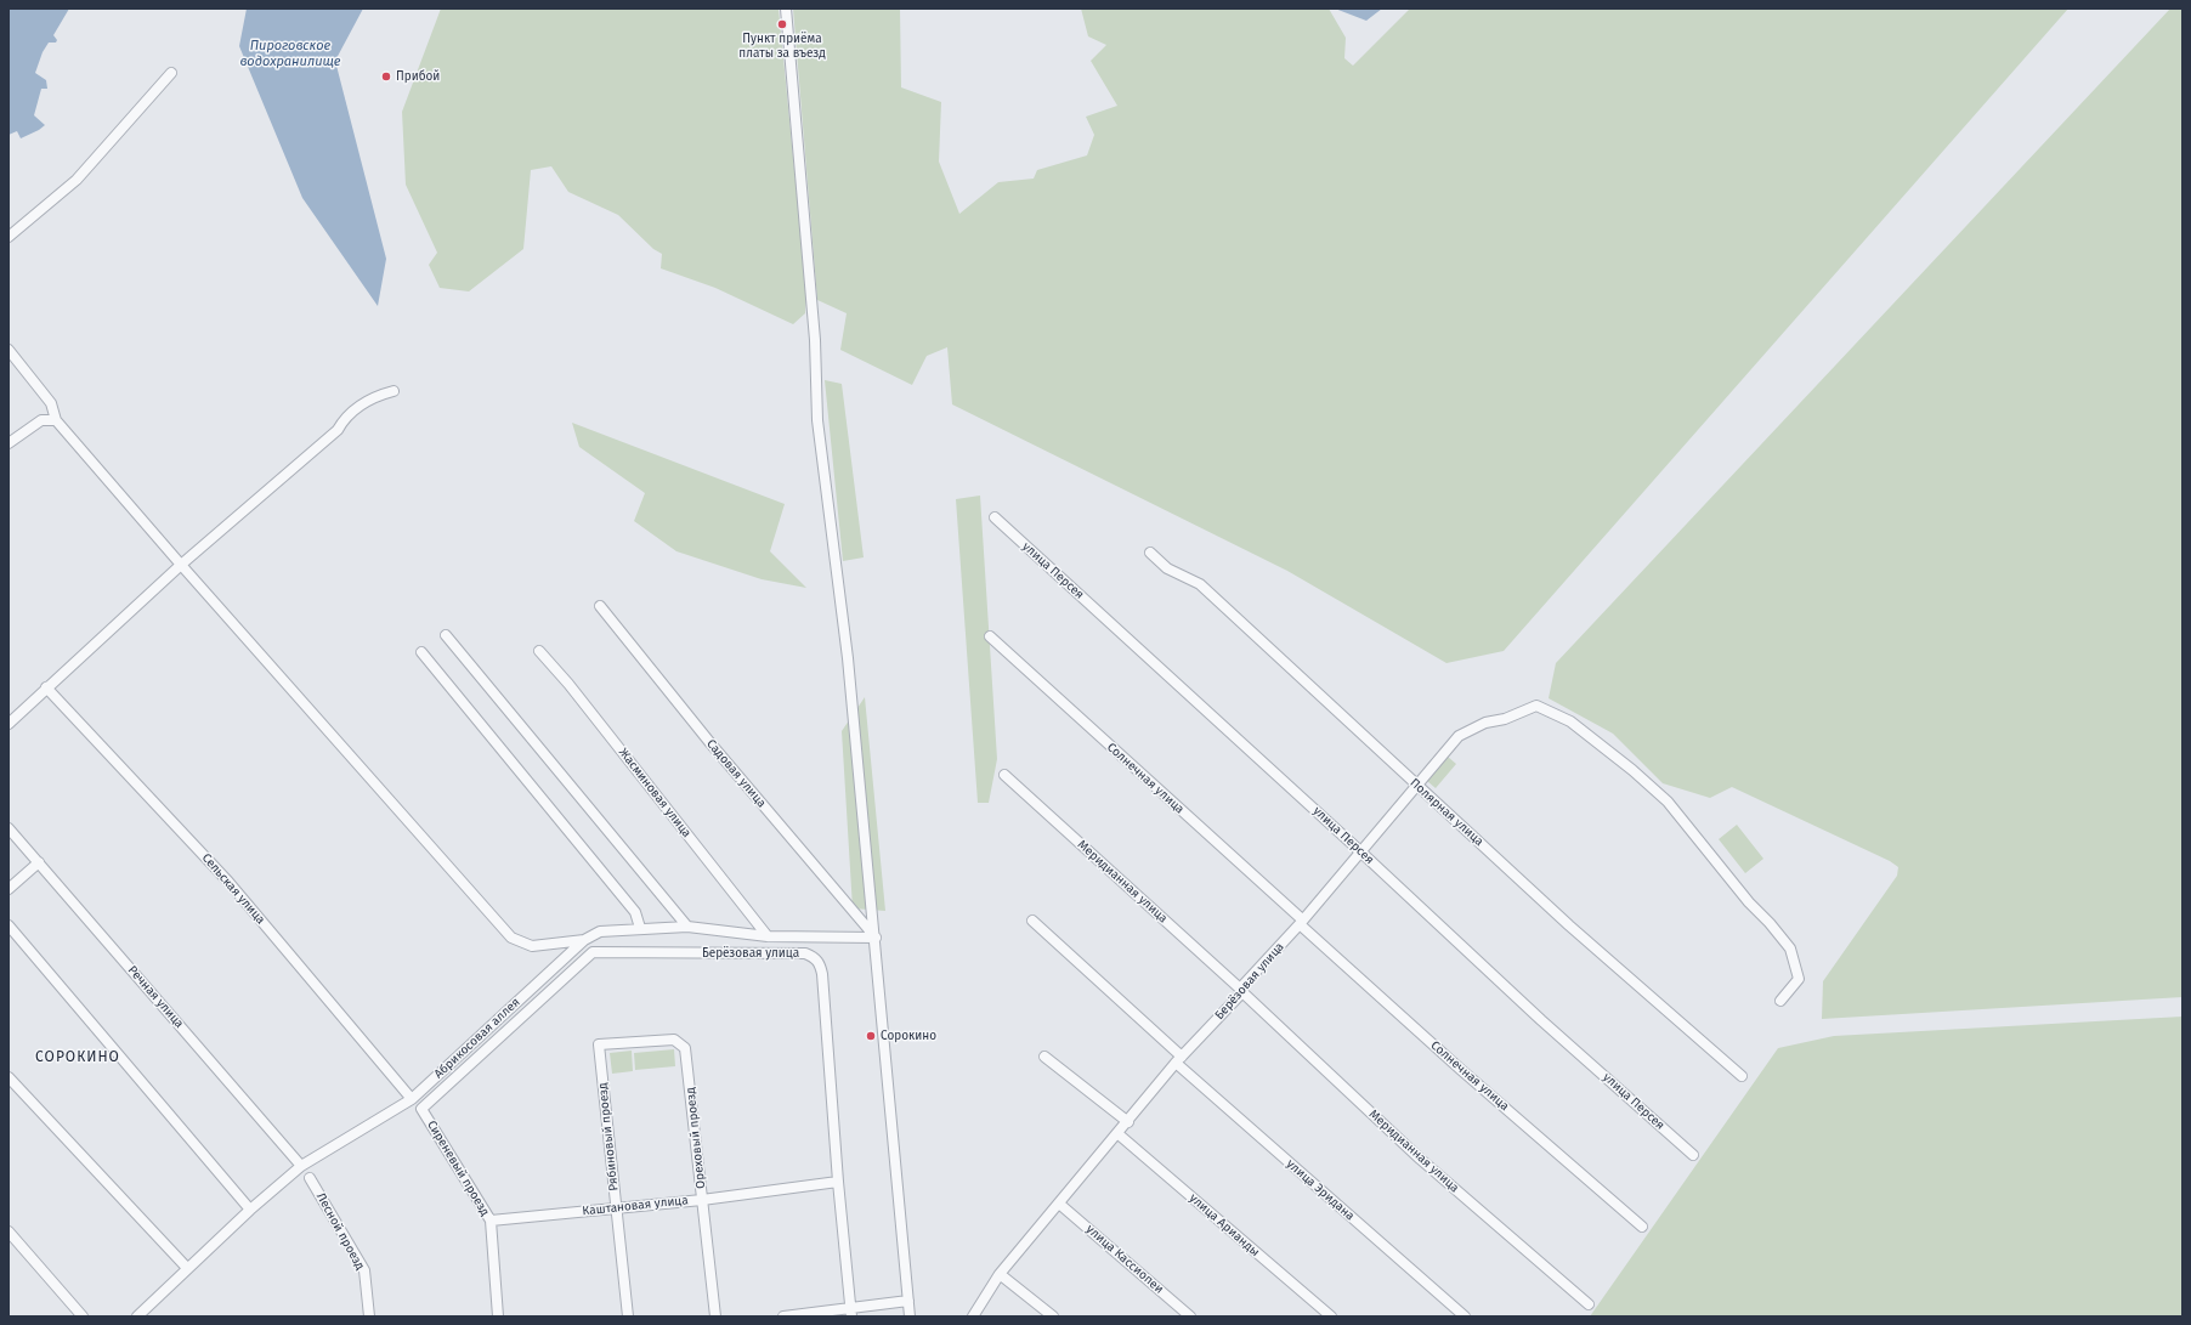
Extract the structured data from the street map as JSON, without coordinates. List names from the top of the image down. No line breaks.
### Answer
{"streets":{"street":["улица Персея","Садовая улица","Солнечная улица","Жасминовая улица","Полярная улица","Меридианная улица","Сельская улица","Берёзовая улица","Речная улица","Абрикосовая аллея","Рябиновый проезд","Ореховый проезд","Сиреневый проезд","улица Эридана","Каштановая улица","улица Арианды","Лесной проезд","улица Кассиопеи"]},"crossings":[["улица Персея","Берёзовая улица"],["Садовая улица","Абрикосовая аллея"],["Солнечная улица","Берёзовая улица"],["Жасминовая улица","Абрикосовая аллея"],["Полярная улица","Берёзовая улица"],["Меридианная улица","Берёзовая улица"],["Сельская улица","Абрикосовая аллея"],["Берёзовая улица","Сиреневый проезд"],["Берёзовая улица","улица Эридана"],["Берёзовая улица","Каштановая улица"],["Берёзовая улица","улица Арианды"],["Берёзовая улица","улица Кассиопеи"],["Речная улица","Абрикосовая аллея"],["Рябиновый проезд","Ореховый проезд"],["Рябиновый проезд","Каштановая улица"],["Ореховый проезд","Каштановая улица"],["Сиреневый проезд","Каштановая улица"]],"districts":["СОРОКИНО"],"water":["Пироговское водохранилище"],"places":["Пункт приёма платы за въезд","Прибой","Сорокино"]}
